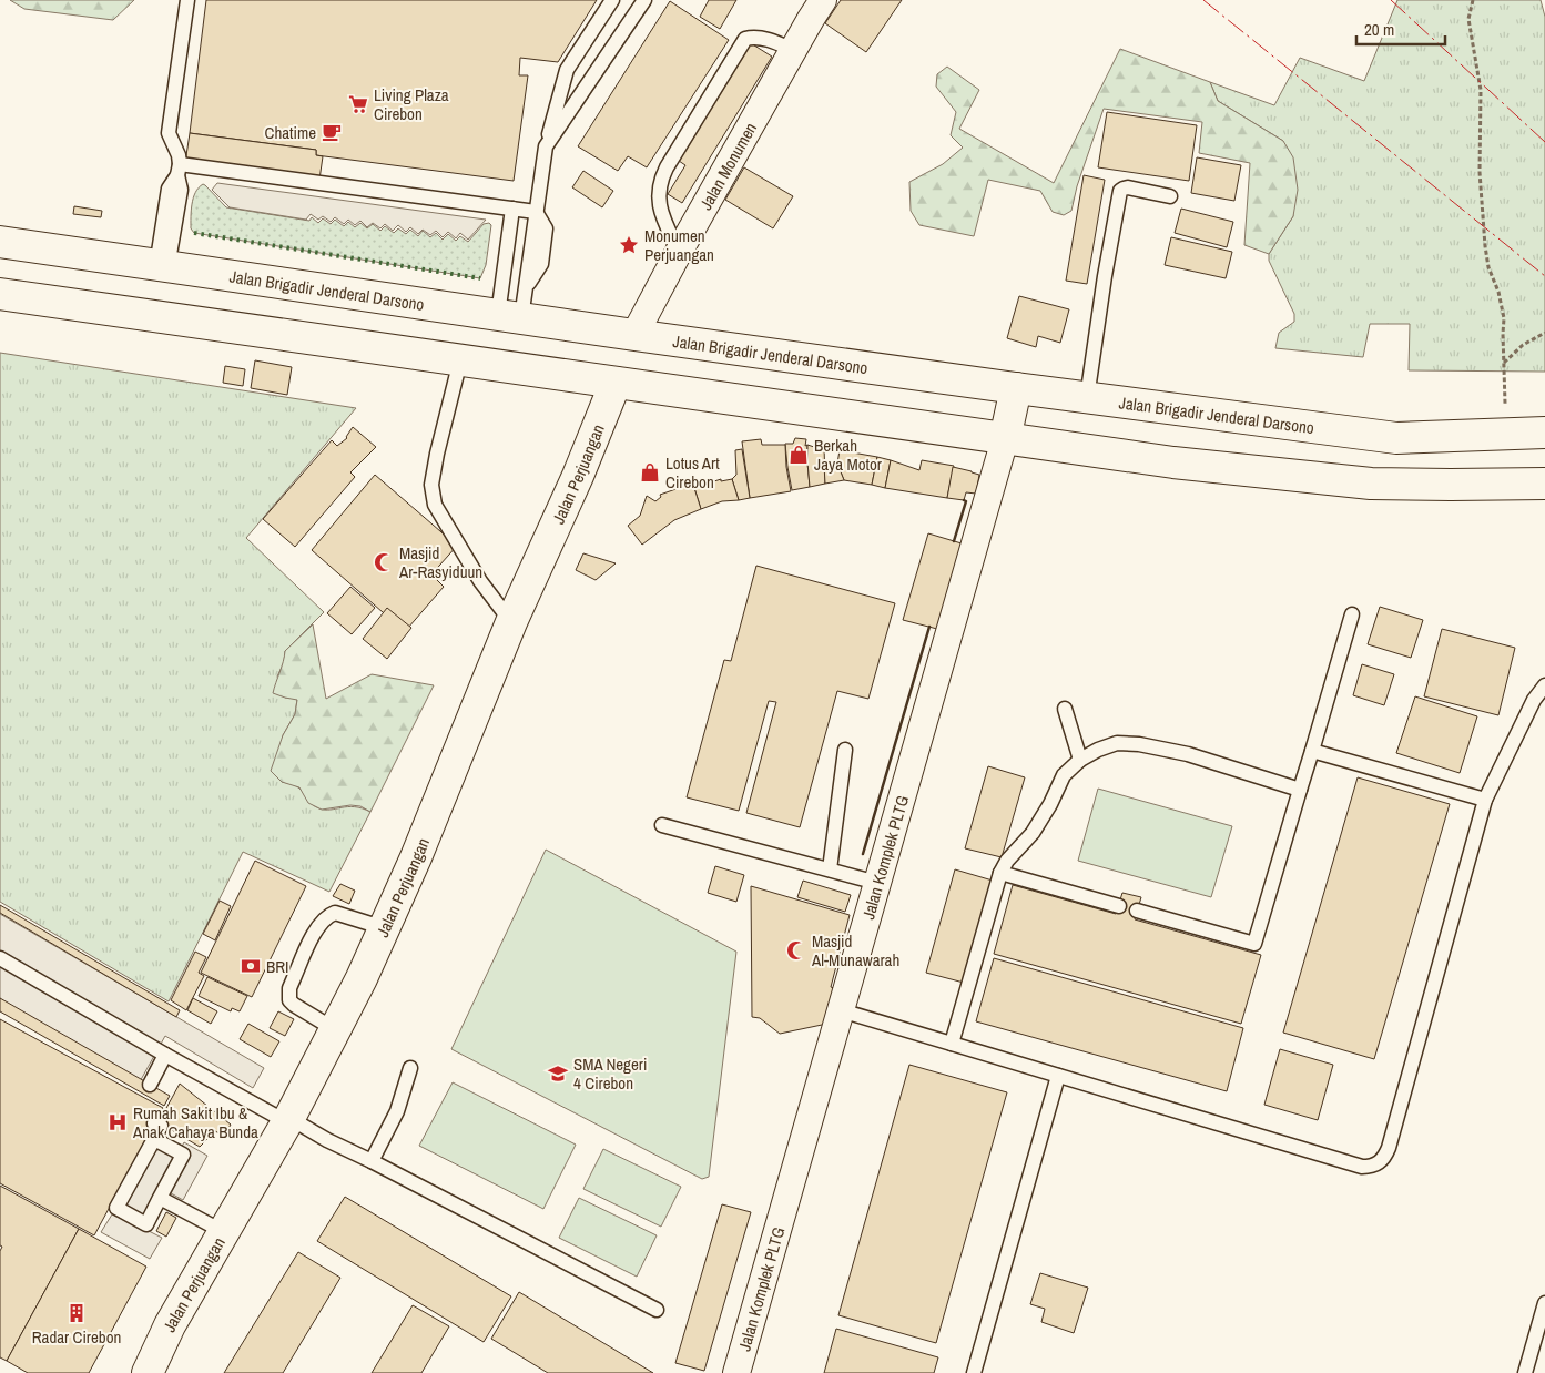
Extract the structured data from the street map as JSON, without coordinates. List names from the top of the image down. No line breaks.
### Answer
{"streets":{"main road":["Jalan Brigadir Jenderal Darsono","Jalan Perjuangan"],"street":["Jalan Monumen","Jalan Komplek PLTG"]},"crossings":[["Jalan Monumen","Jalan Brigadir Jenderal Darsono"]],"places":{"supermarket":["Living Plaza Cirebon"],"cafe":["Chatime"],"place":["Monumen Perjuangan"],"shop":["Berkah Jaya Motor","Lotus Art Cirebon"],"mosque":["Masjid Ar-Rasyiduun","Masjid Al-Munawarah"],"bank":["BRI"],"school or university":["SMA Negeri 4 Cirebon"],"hospital":["Rumah Sakit Ibu & Anak Cahaya Bunda"],"building":["Radar Cirebon"]},"scale_bar":"20 m"}
